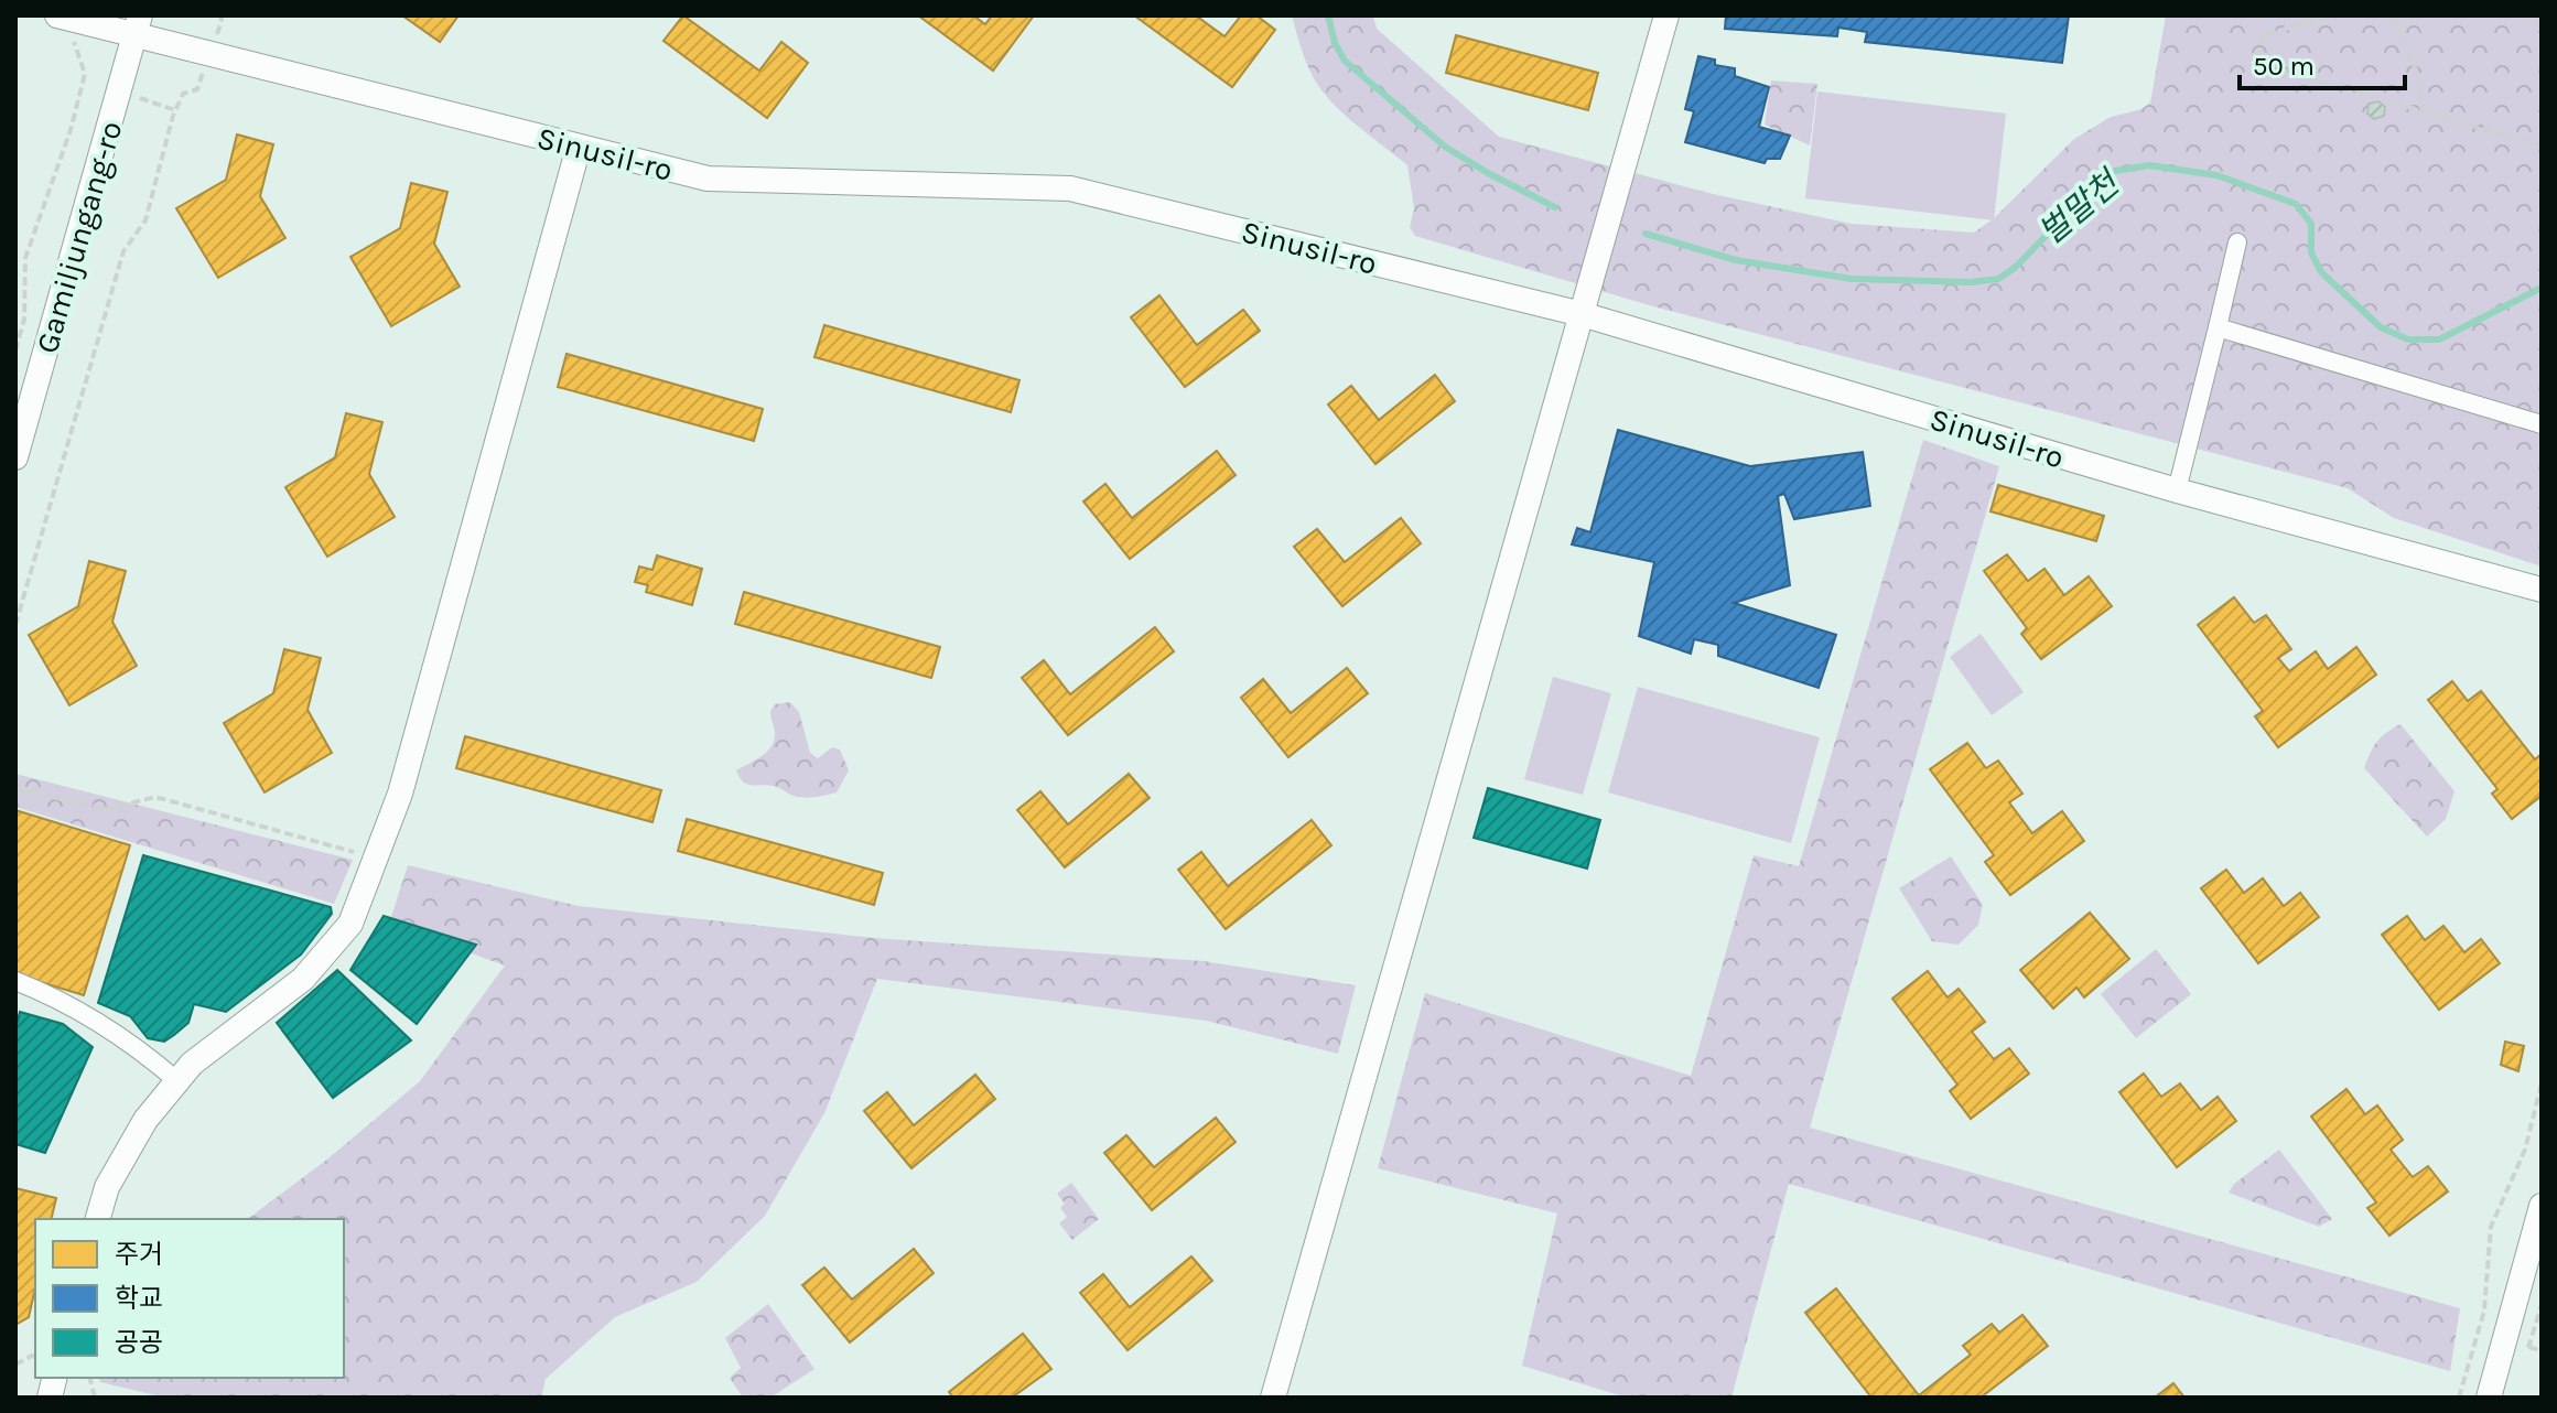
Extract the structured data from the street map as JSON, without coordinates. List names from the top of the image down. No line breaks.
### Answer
{"streets":{"street":["Sinusil-ro","Gamiljungang-ro"]},"crossings":[["Sinusil-ro","Gamiljungang-ro"]],"water":["벌말천"],"legend":["주거","학교","공공"],"scale_bar":"50 m"}
